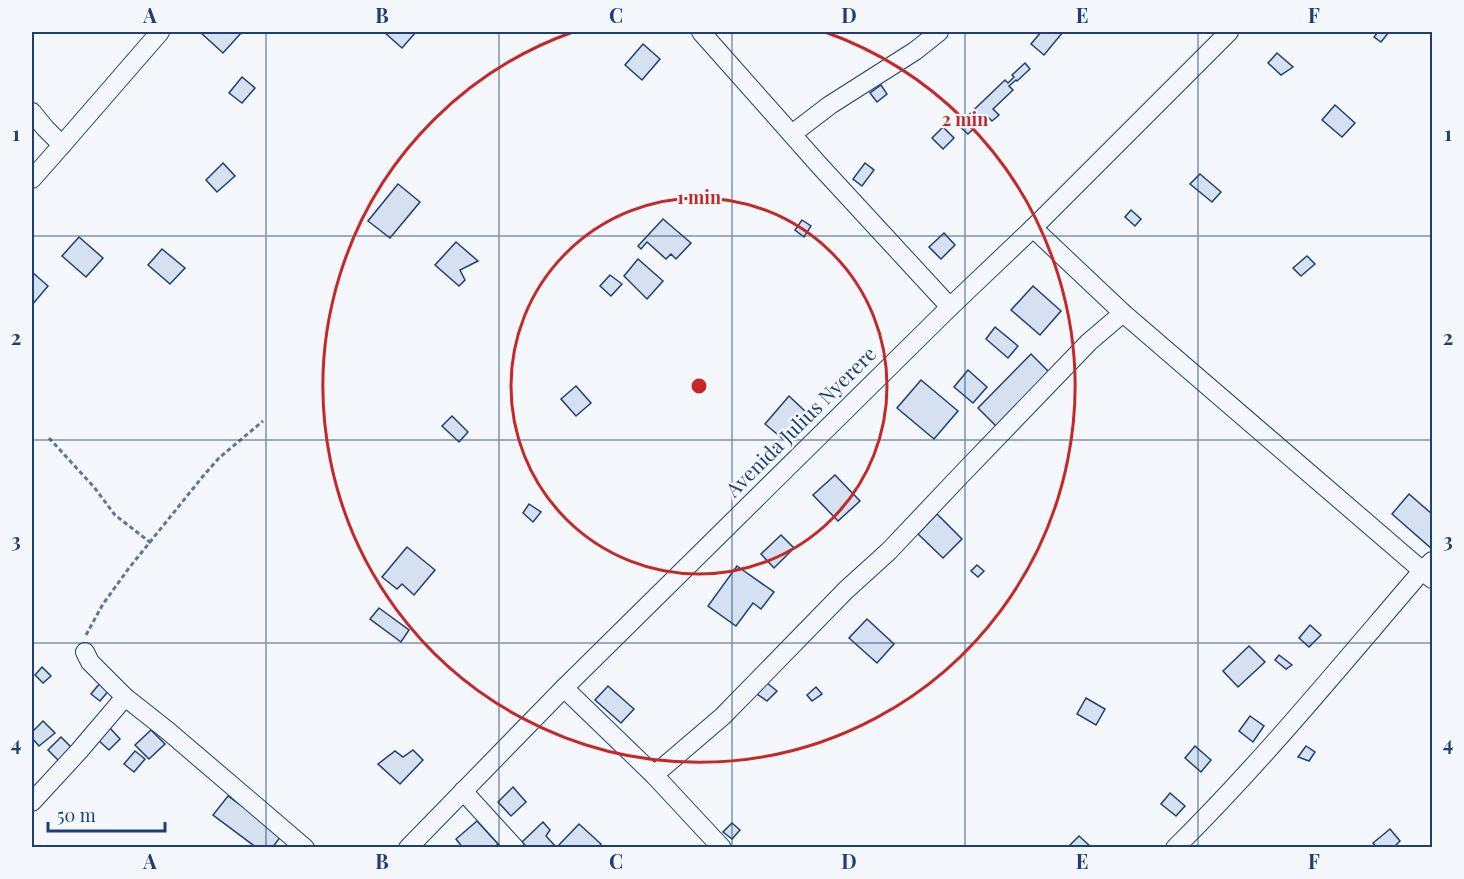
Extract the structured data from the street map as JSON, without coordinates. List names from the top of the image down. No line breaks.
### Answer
{"streets":{"street":["Avenida Julius Nyerere"]},"scale_bar":"50 m","grid":{"columns":["A","B","C","D","E","F"],"rows":["1","2","3","4"]},"rings":["2 min","1 min"]}
